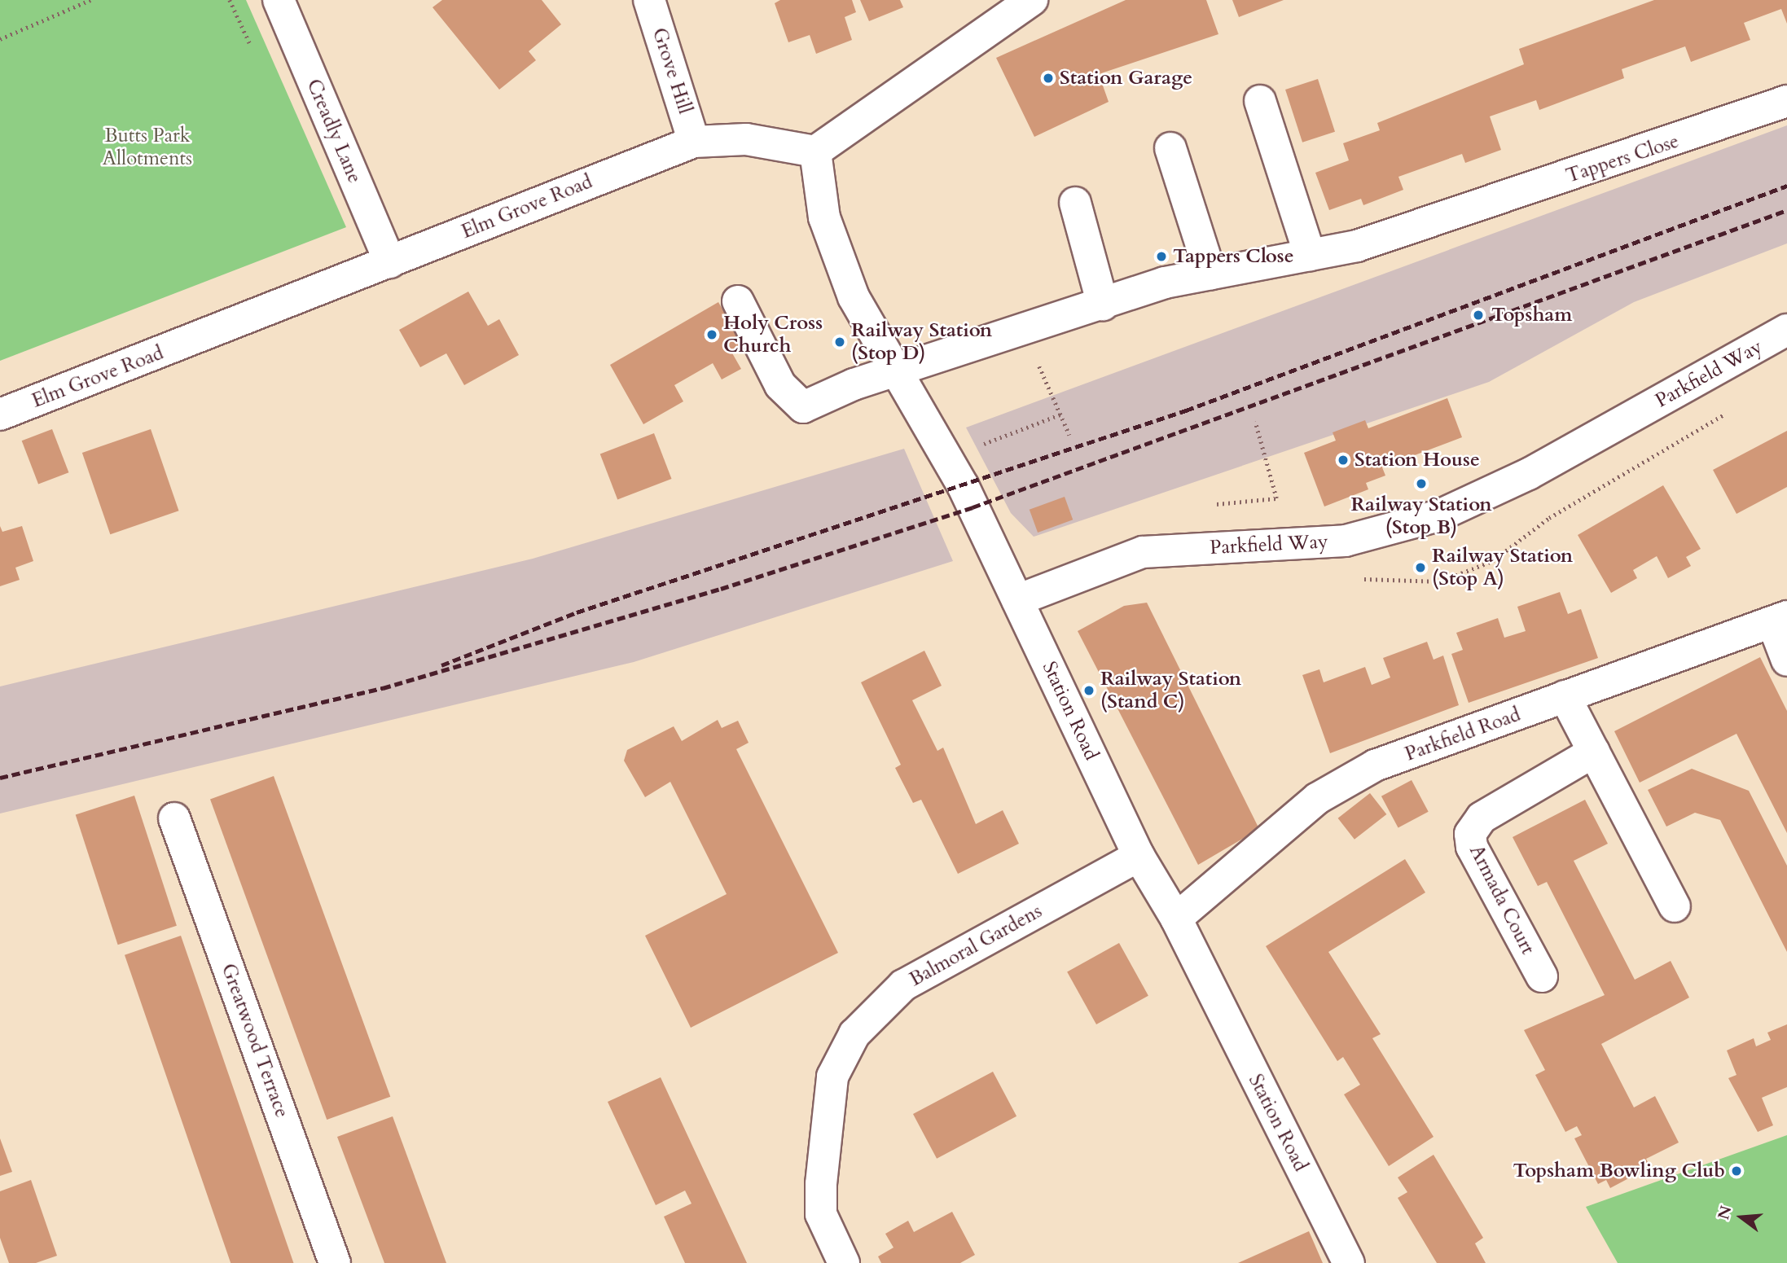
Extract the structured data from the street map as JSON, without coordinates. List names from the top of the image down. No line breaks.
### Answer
{"streets":{"street":["Grove Hill","Creadly Lane","Tappers Close","Elm Grove Road","Parkfield Way","Station Road","Parkfield Road","Armada Court","Balmoral Gardens","Greatwood Terrace"]},"crossings":[["Grove Hill","Elm Grove Road"],["Creadly Lane","Elm Grove Road"],["Tappers Close","Station Road"],["Elm Grove Road","Station Road"],["Parkfield Way","Station Road"],["Station Road","Parkfield Road"],["Station Road","Balmoral Gardens"]],"parks":["Butts Park Allotments"],"places":["Station Garage","Tappers Close","Topsham","Holy Cross Church","Railway Station (Stop D)","Station House","Railway Station (Stop B)","Railway Station (Stop A)","Railway Station (Stand C)","Topsham Bowling Club"],"north":"left"}
